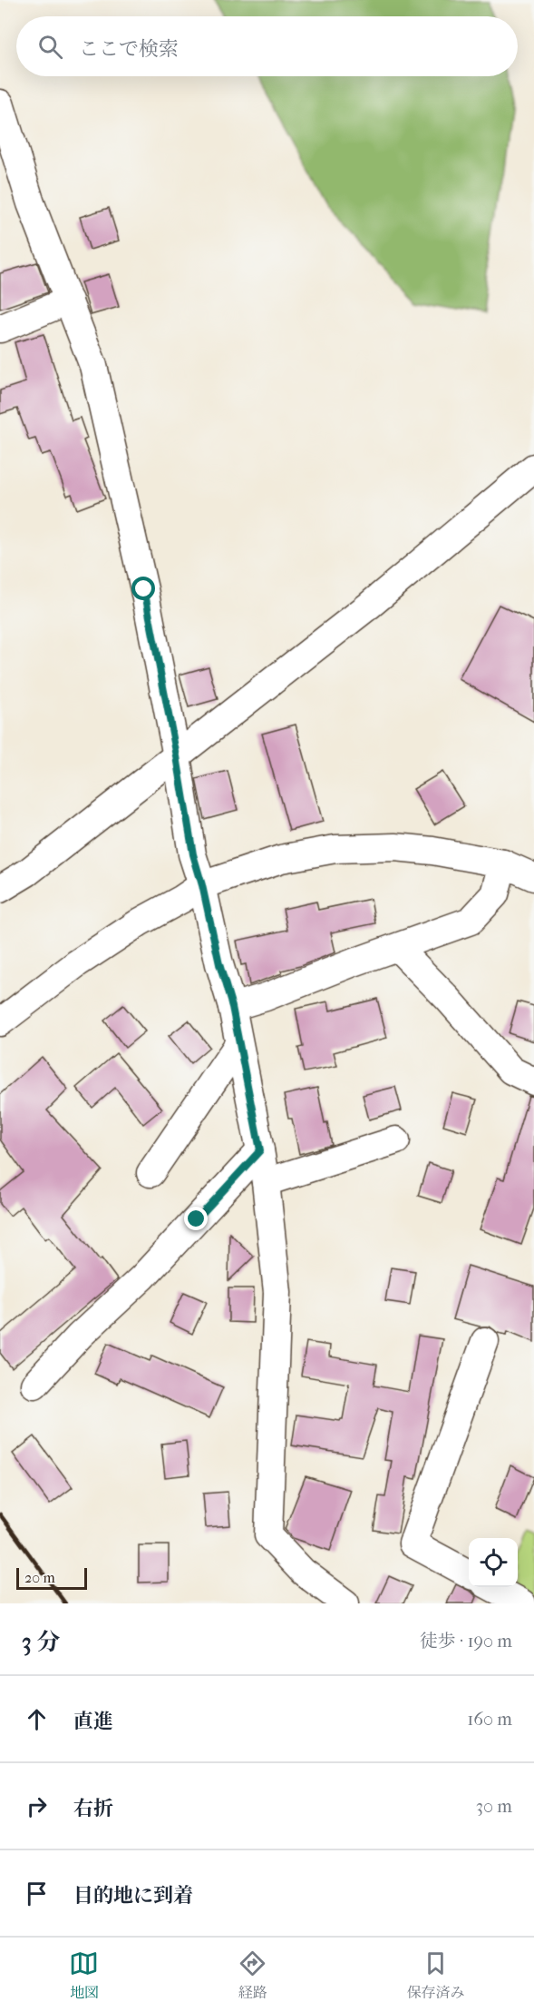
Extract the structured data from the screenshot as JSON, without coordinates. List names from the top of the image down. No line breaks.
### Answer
{"scale_bar":"20 m","page":{"search":"ここで検索","scale":"20 m","heading":["3 分","徒歩 · 190 m"],"list":[["直進","160 m"],["右折","30 m"],"目的地に到着"],"nav":["地図","経路","保存済み"]}}
